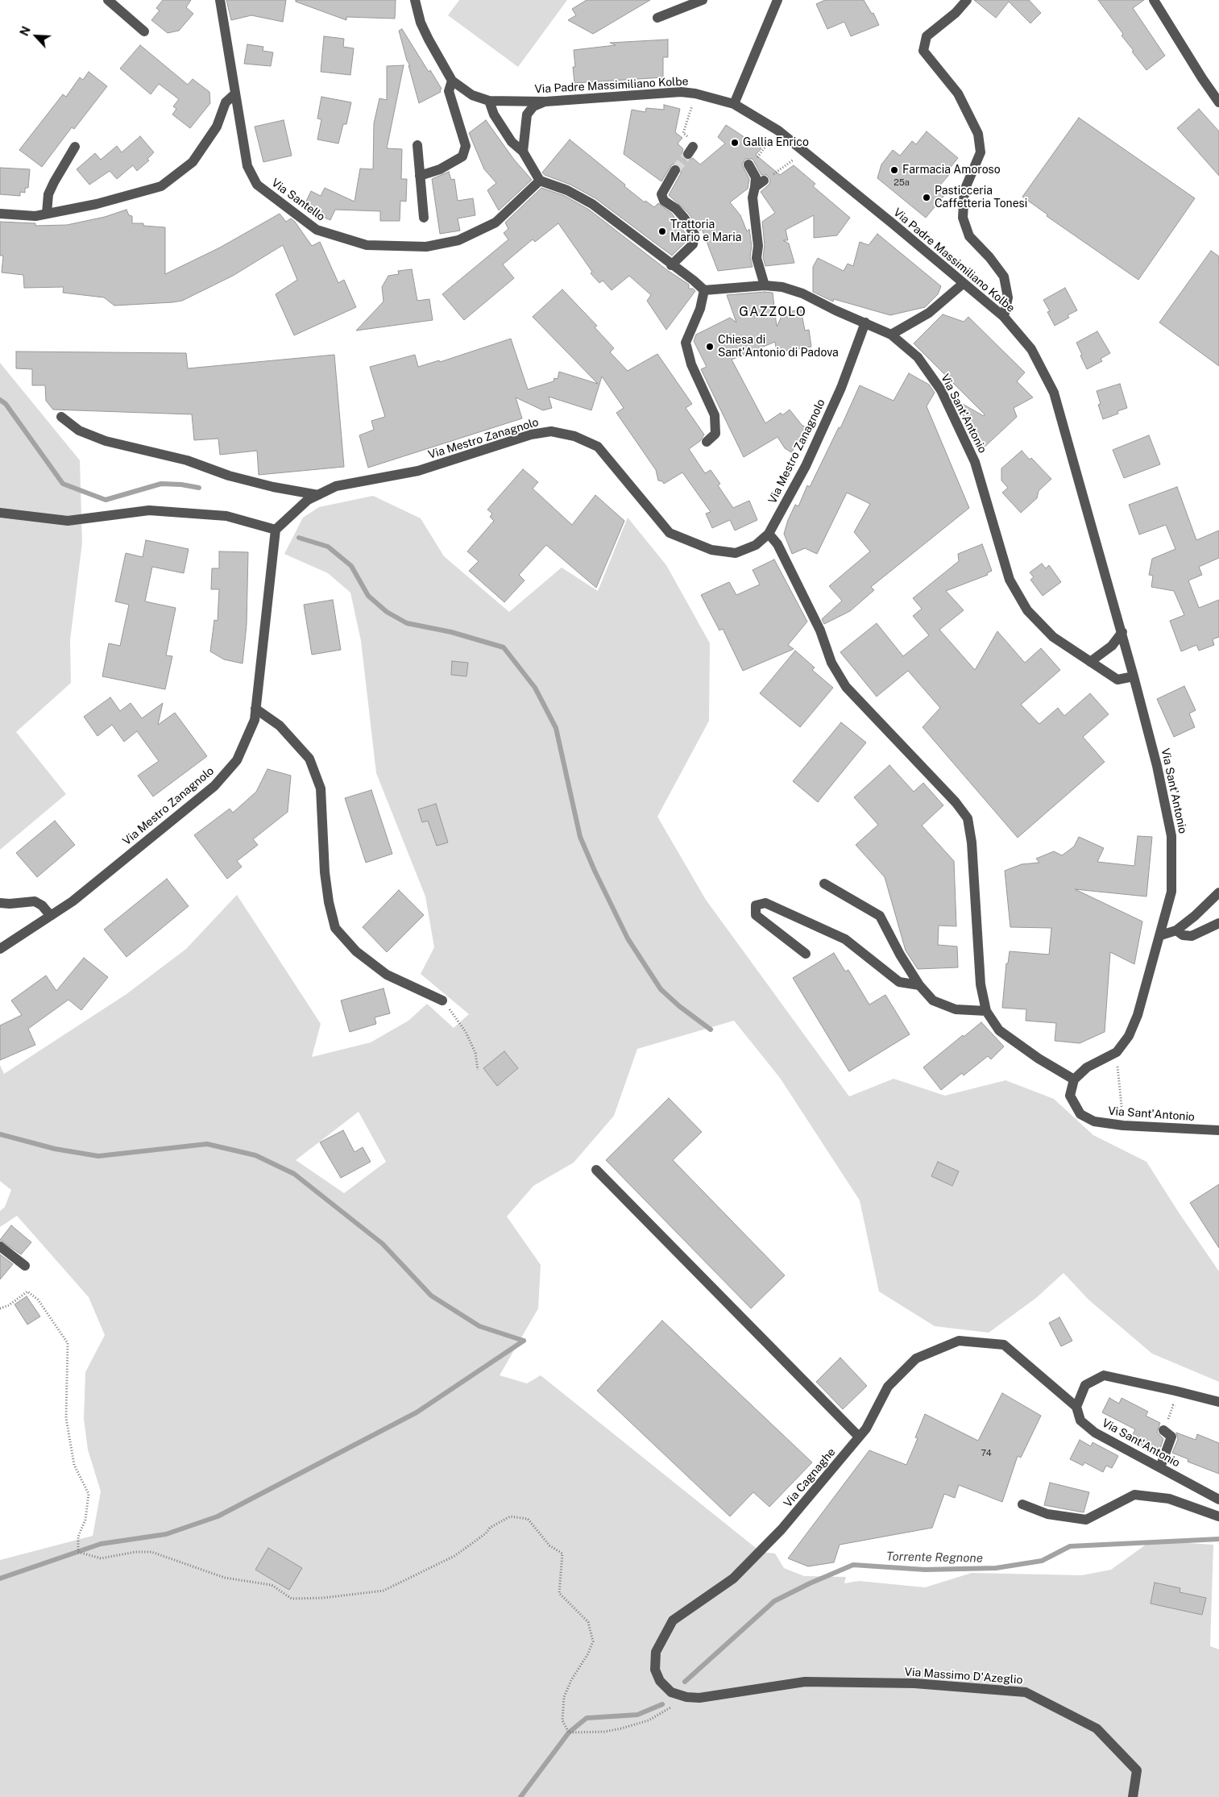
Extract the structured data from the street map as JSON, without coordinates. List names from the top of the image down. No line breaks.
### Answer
{"streets":{"street":["Via Padre Massimiliano Kolbe","Via Santello","Via Sant'Antonio","Via Mestro Zanagnolo","Via Cagnaghe","Via Massimo D'Azeglio"]},"crossings":[["Via Padre Massimiliano Kolbe","Via Sant'Antonio"],["Via Sant'Antonio","Via Mestro Zanagnolo"],["Via Sant'Antonio","Via Cagnaghe"],["Via Cagnaghe","Via Massimo D'Azeglio"]],"districts":["GAZZOLO"],"water":["Torrente Regnone"],"places":["Gallia Enrico","Farmacia Amoroso","Pasticceria Caffetteria Tonesi","Trattoria Mario e Maria","Chiesa di Sant'Antonio di Padova"],"house_numbers":["25a","74"],"north":"top left"}
